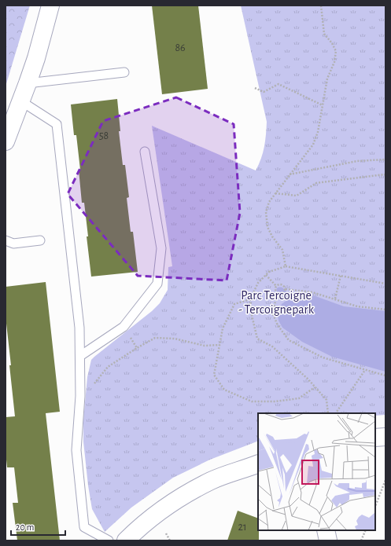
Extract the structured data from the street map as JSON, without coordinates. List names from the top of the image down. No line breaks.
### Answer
{"parks":["Parc Tercoigne - Tercoignepark"],"house_numbers":["86","58","21"],"scale_bar":"20 m"}
